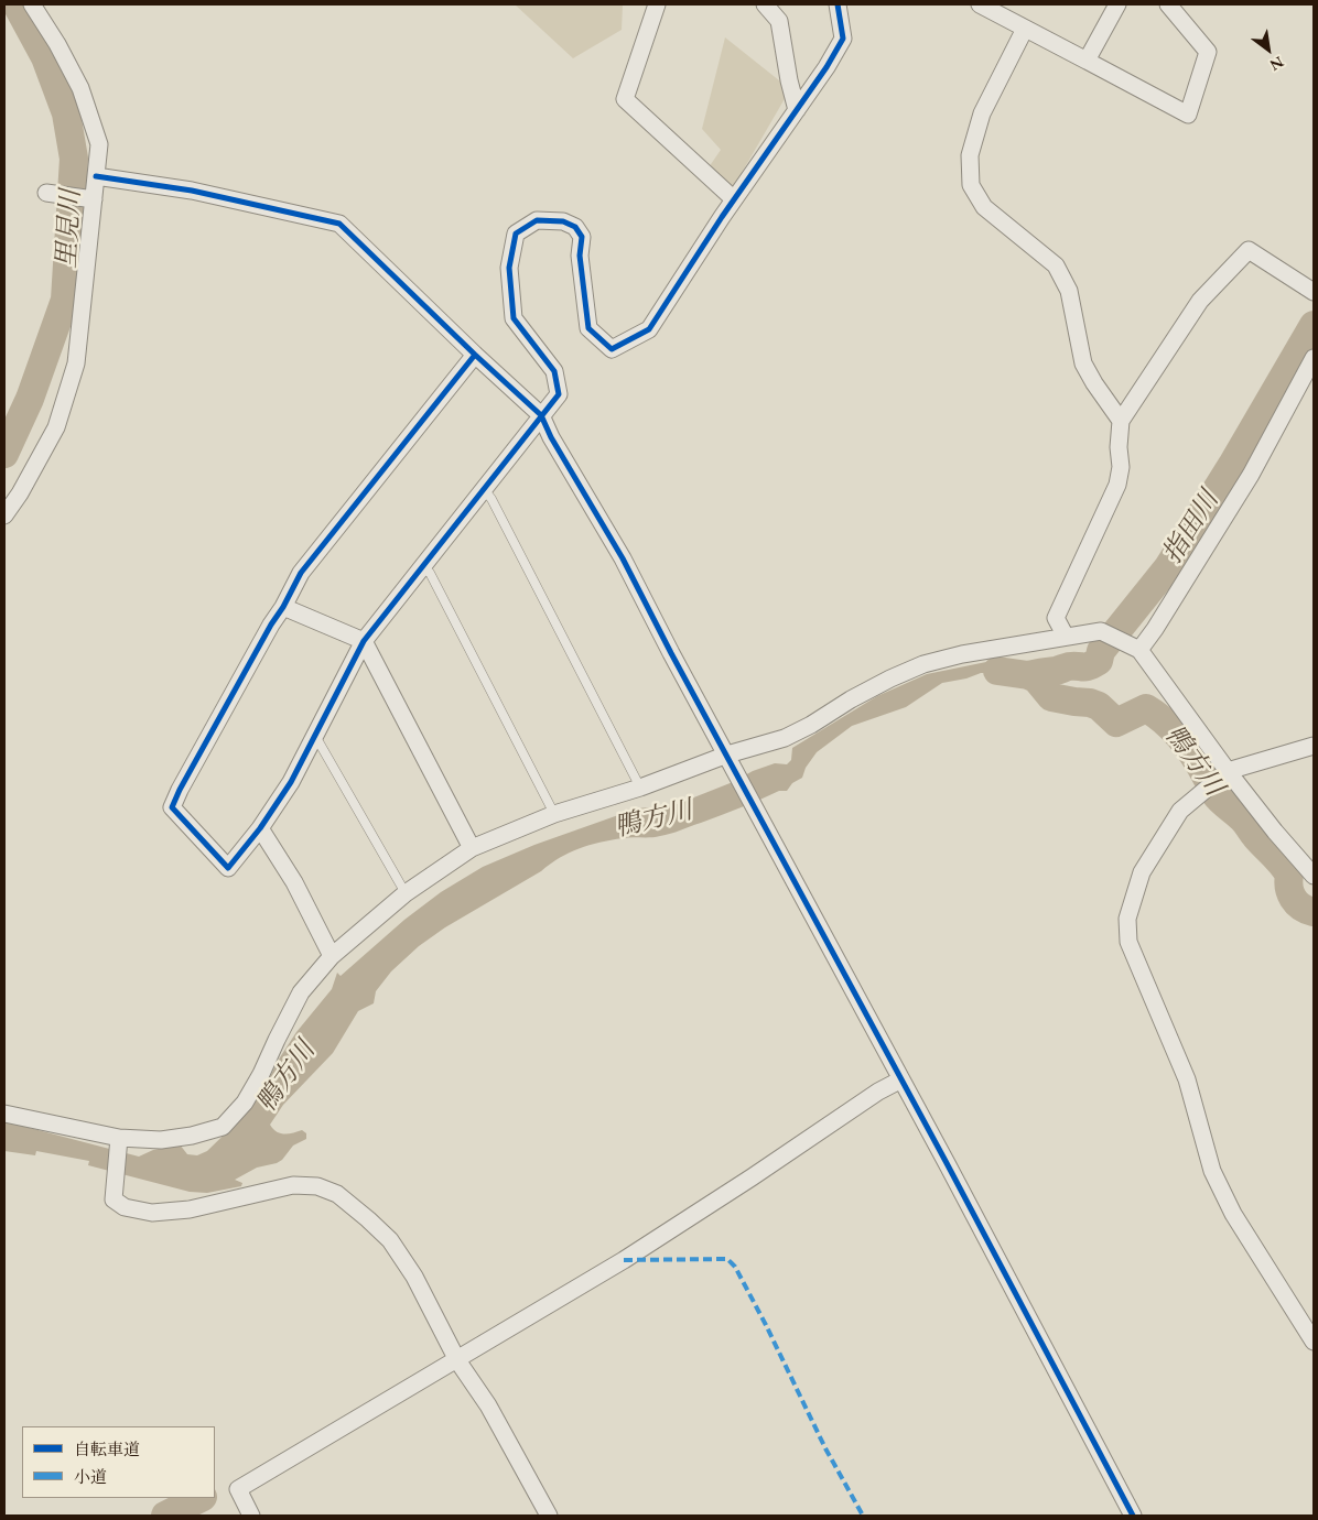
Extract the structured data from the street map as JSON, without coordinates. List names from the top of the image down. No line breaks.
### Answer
{"water":["里見川","指田川","鴨方川"],"legend":["自転車道","小道"],"north":"bottom right"}
